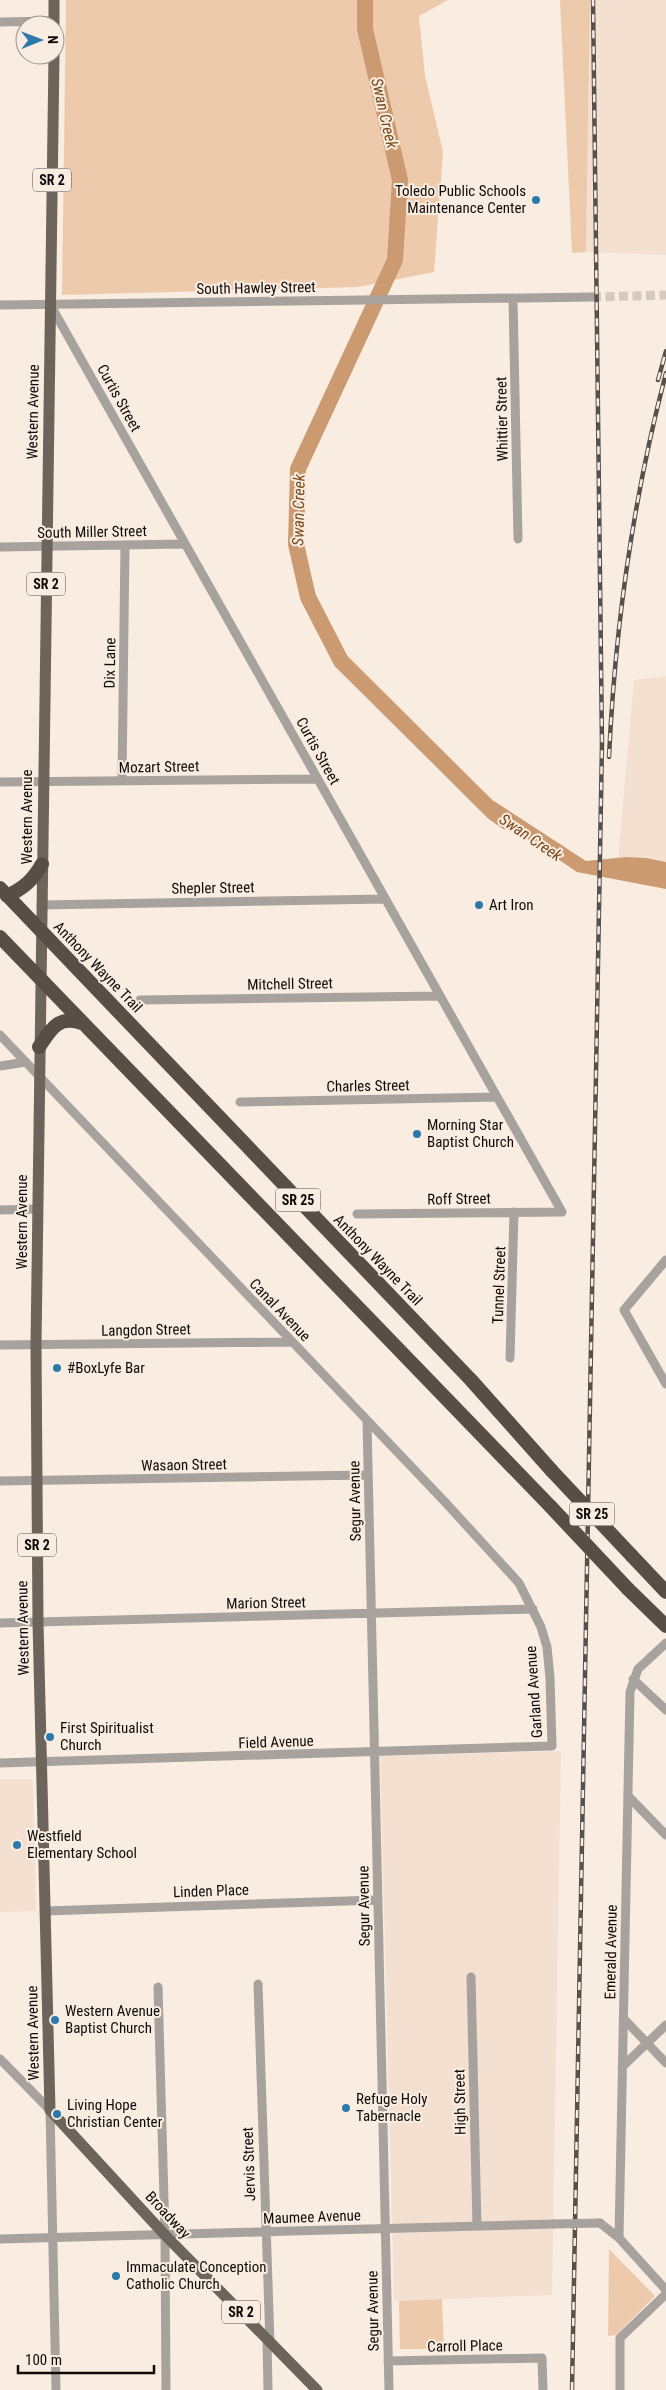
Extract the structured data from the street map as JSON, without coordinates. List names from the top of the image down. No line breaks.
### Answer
{"streets":{"highway":["Anthony Wayne Trail","SR 25"],"main road":["SR 2","Western Avenue","Broadway"],"street":["South Hawley Street","Curtis Street","Whittier Street","South Miller Street","Dix Lane","Mozart Street","Shepler Street","Mitchell Street","Charles Street","Roff Street","Tunnel Street","Canal Avenue","Langdon Street","Wasaon Street","Segur Avenue","Marion Street","Garland Avenue","Field Avenue","Linden Place","Emerald Avenue","High Street","Jervis Street","Maumee Avenue","Carroll Place"]},"crossings":[["South Hawley Street","Curtis Street"],["South Hawley Street","Western Avenue"],["South Hawley Street","Whittier Street"],["Curtis Street","Western Avenue"],["Curtis Street","South Miller Street"],["Curtis Street","Mozart Street"],["Curtis Street","Shepler Street"],["Curtis Street","Mitchell Street"],["Curtis Street","Charles Street"],["Curtis Street","Roff Street"],["Western Avenue","South Miller Street"],["Western Avenue","Mozart Street"],["Western Avenue","Shepler Street"],["Western Avenue","Anthony Wayne Trail"],["Western Avenue","SR 25"],["Western Avenue","Canal Avenue"],["Western Avenue","Langdon Street"],["Western Avenue","Wasaon Street"],["Western Avenue","Marion Street"],["Western Avenue","Field Avenue"],["Western Avenue","Linden Place"],["Western Avenue","Broadway"],["Western Avenue","Maumee Avenue"],["South Miller Street","Dix Lane"],["Dix Lane","Mozart Street"],["Roff Street","Tunnel Street"],["Canal Avenue","Langdon Street"],["Canal Avenue","Segur Avenue"],["Canal Avenue","Marion Street"],["Canal Avenue","Garland Avenue"],["Wasaon Street","Segur Avenue"],["Segur Avenue","Marion Street"],["Segur Avenue","Field Avenue"],["Segur Avenue","Linden Place"],["Segur Avenue","Maumee Avenue"],["Segur Avenue","Carroll Place"],["Marion Street","Garland Avenue"],["Garland Avenue","Field Avenue"],["Emerald Avenue","Maumee Avenue"],["High Street","Maumee Avenue"],["Jervis Street","Broadway"],["Jervis Street","Maumee Avenue"],["Broadway","Maumee Avenue"]],"water":["Swan Creek"],"places":["Toledo Public Schools Maintenance Center","Art Iron","Morning Star Baptist Church","#BoxLyfe Bar","First Spiritualist Church","Westfield Elementary School","Western Avenue Baptist Church","Refuge Holy Tabernacle","Living Hope Christian Center","Immaculate Conception Catholic Church"],"scale_bar":"100 m","north":"right"}
